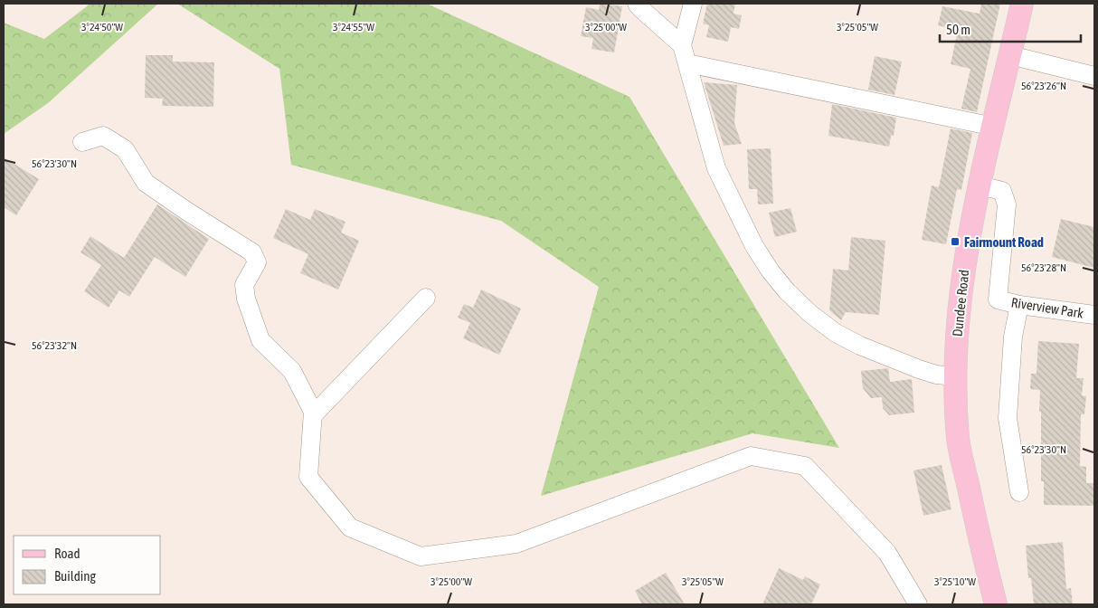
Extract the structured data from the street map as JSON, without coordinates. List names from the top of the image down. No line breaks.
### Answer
{"streets":{"main road":["Dundee Road"],"street":["Riverview Park"]},"crossings":[["Dundee Road","Riverview Park"]],"places":{"transit":["Fairmount Road"]},"legend":["Road","Building"],"scale_bar":"50 m","coordinates":["3°24'50\"W","3°24'55\"W","3°25'00\"W","3°25'05\"W","56°23'26\"N","56°23'30\"N","56°23'28\"N","56°23'32\"N","3°25'10\"W"]}
